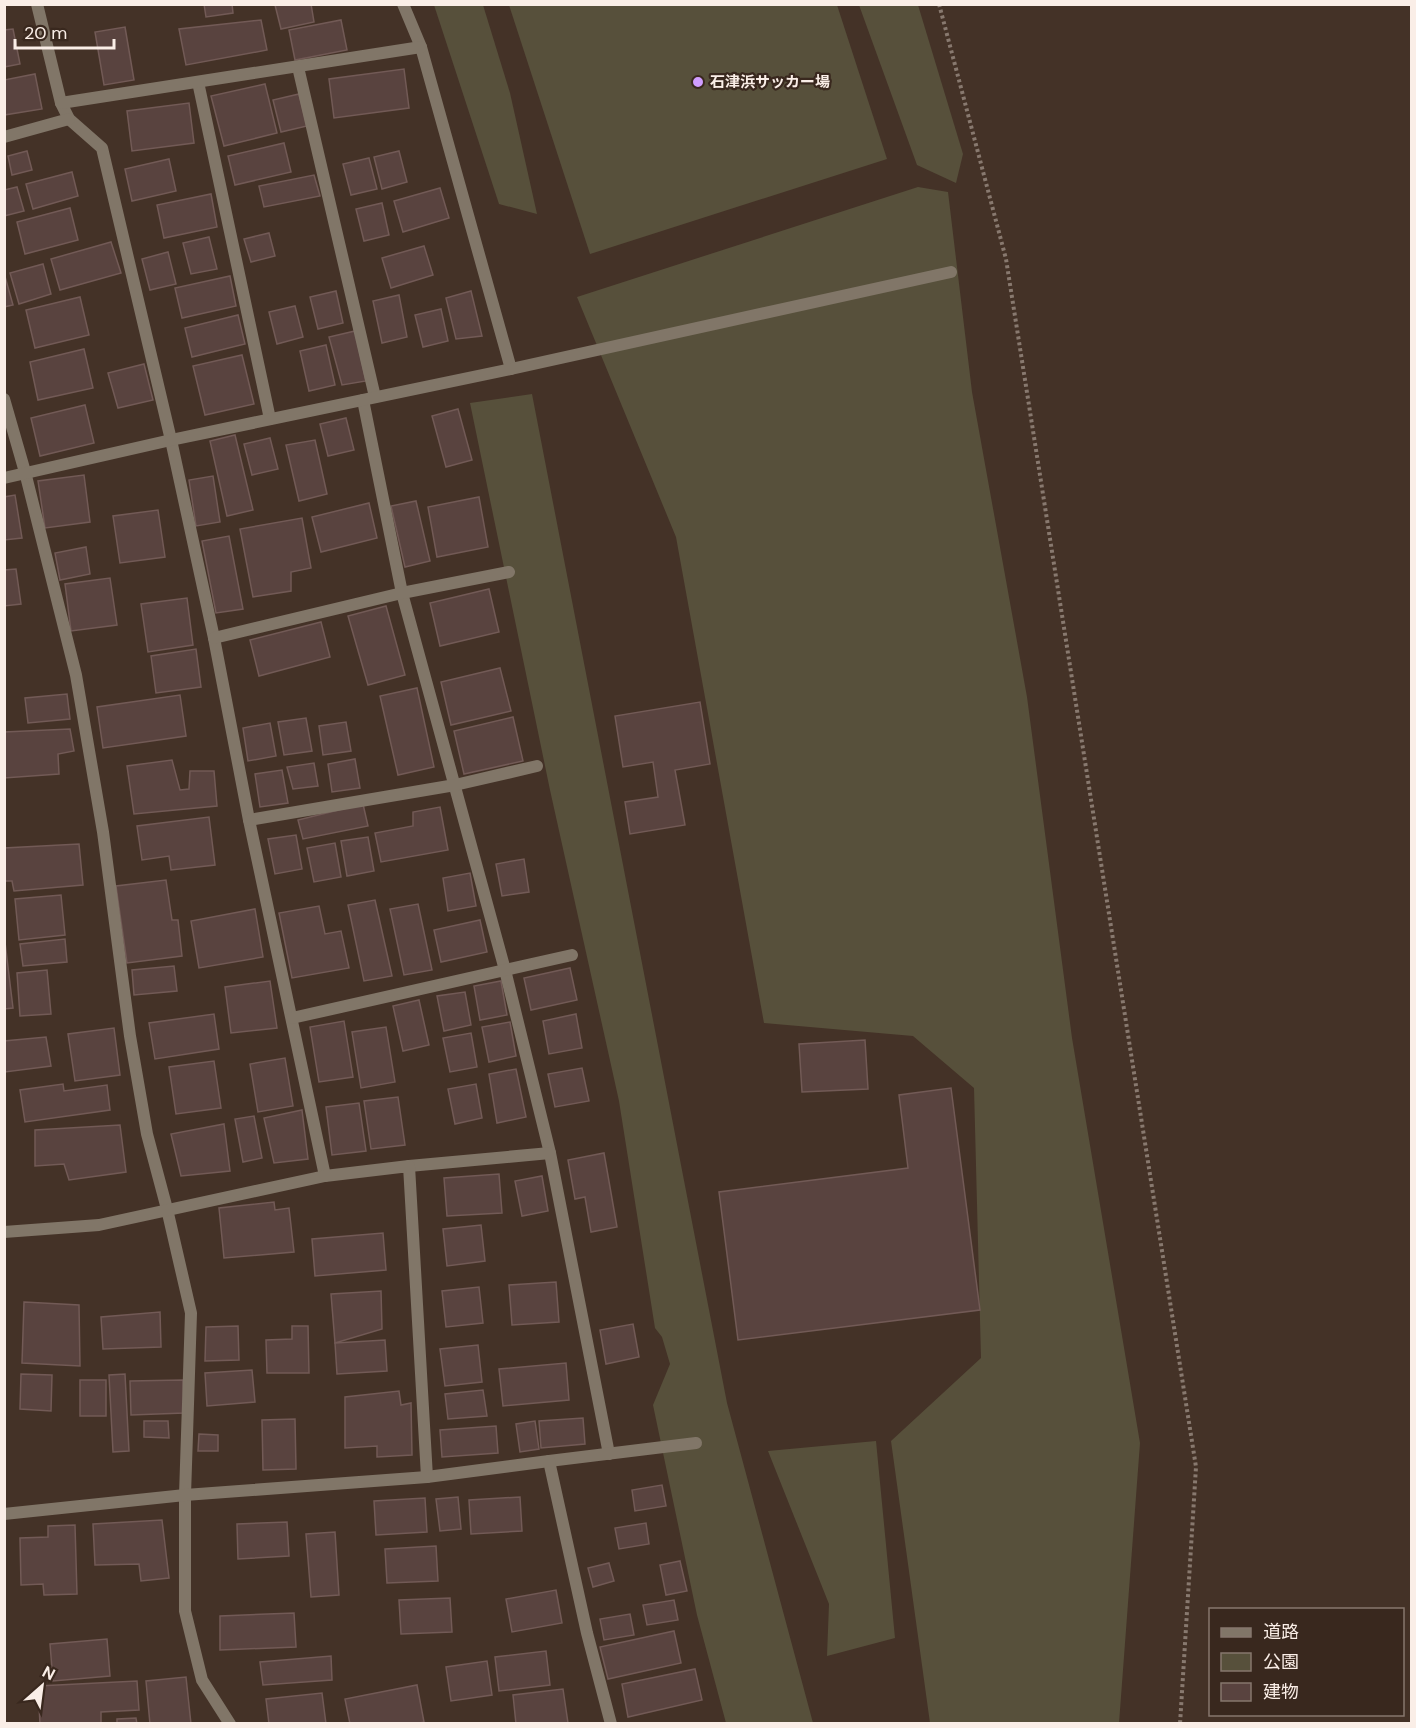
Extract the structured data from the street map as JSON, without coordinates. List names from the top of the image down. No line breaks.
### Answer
{"places":["石津浜サッカー場"],"legend":["道路","公園","建物"],"scale_bar":"20 m","north":"top right"}
